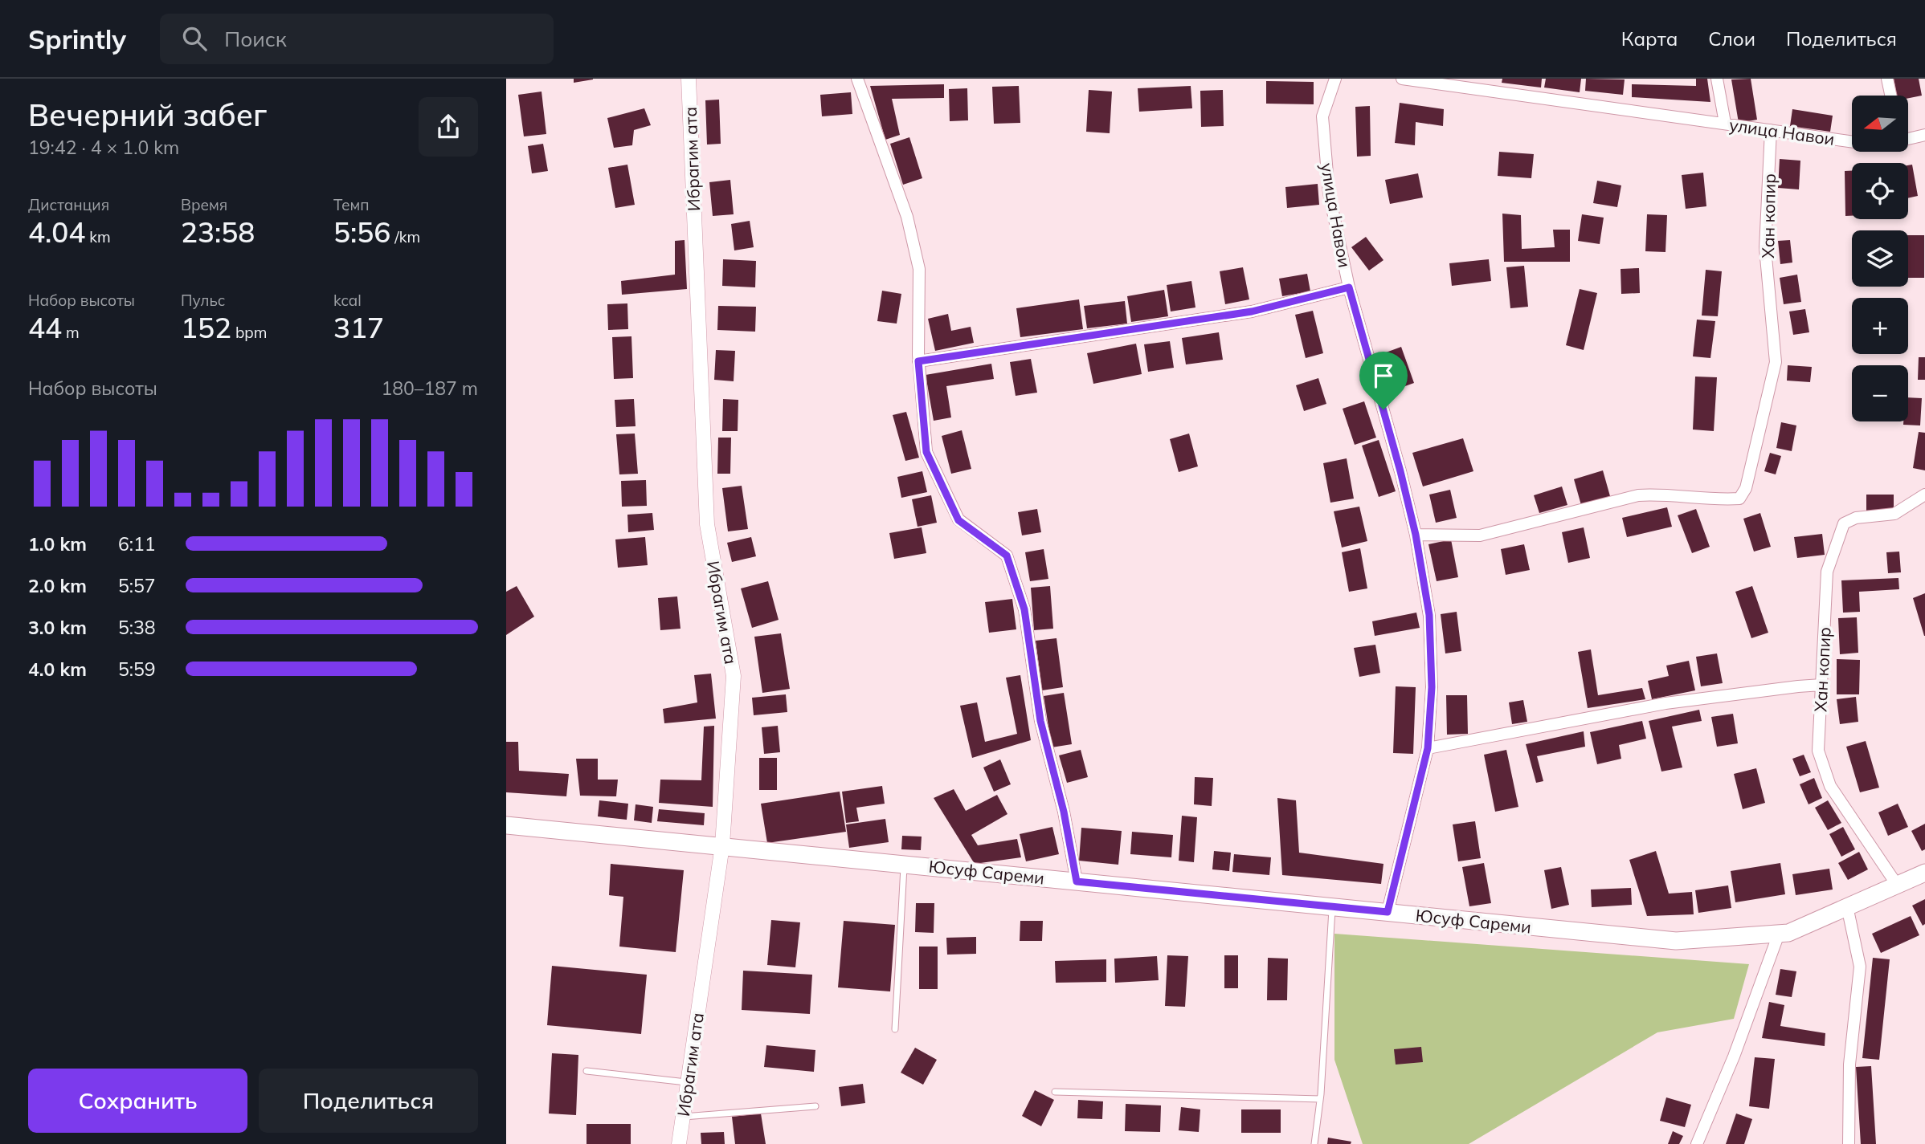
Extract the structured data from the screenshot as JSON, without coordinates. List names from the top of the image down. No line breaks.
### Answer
{"streets":{"main road":["Юсуф Сареми"],"street":["улица Навои","Ибрагим ата","Хан копир"]},"crossings":[["улица Навои","Хан копир"],["улица Навои","Юсуф Сареми"],["Ибрагим ата","Юсуф Сареми"],["Хан копир","Юсуф Сареми"]],"north":"left","page":{"header":"Sprintly","search":"Поиск","nav":["Карта","Слои","Поделиться"],"heading":["Вечерний забег","19:42 · 4 × 1.0 km"],"map_buttons":["+","−"],"stats":[["Дистанция","4.04 km"],["Время","23:58"],["Темп","5:56 /km"],["Набор высоты","44 m"],["Пульс","152 bpm"],["kcal","317"]],"chart":["Набор высоты","180–187 m"],"list":[{"name":"1.0 km","note":"6:11"},{"name":"2.0 km","note":"5:57"},{"name":"3.0 km","note":"5:38"},{"name":"4.0 km","note":"5:59"}],"buttons":["Сохранить","Поделиться"]}}
